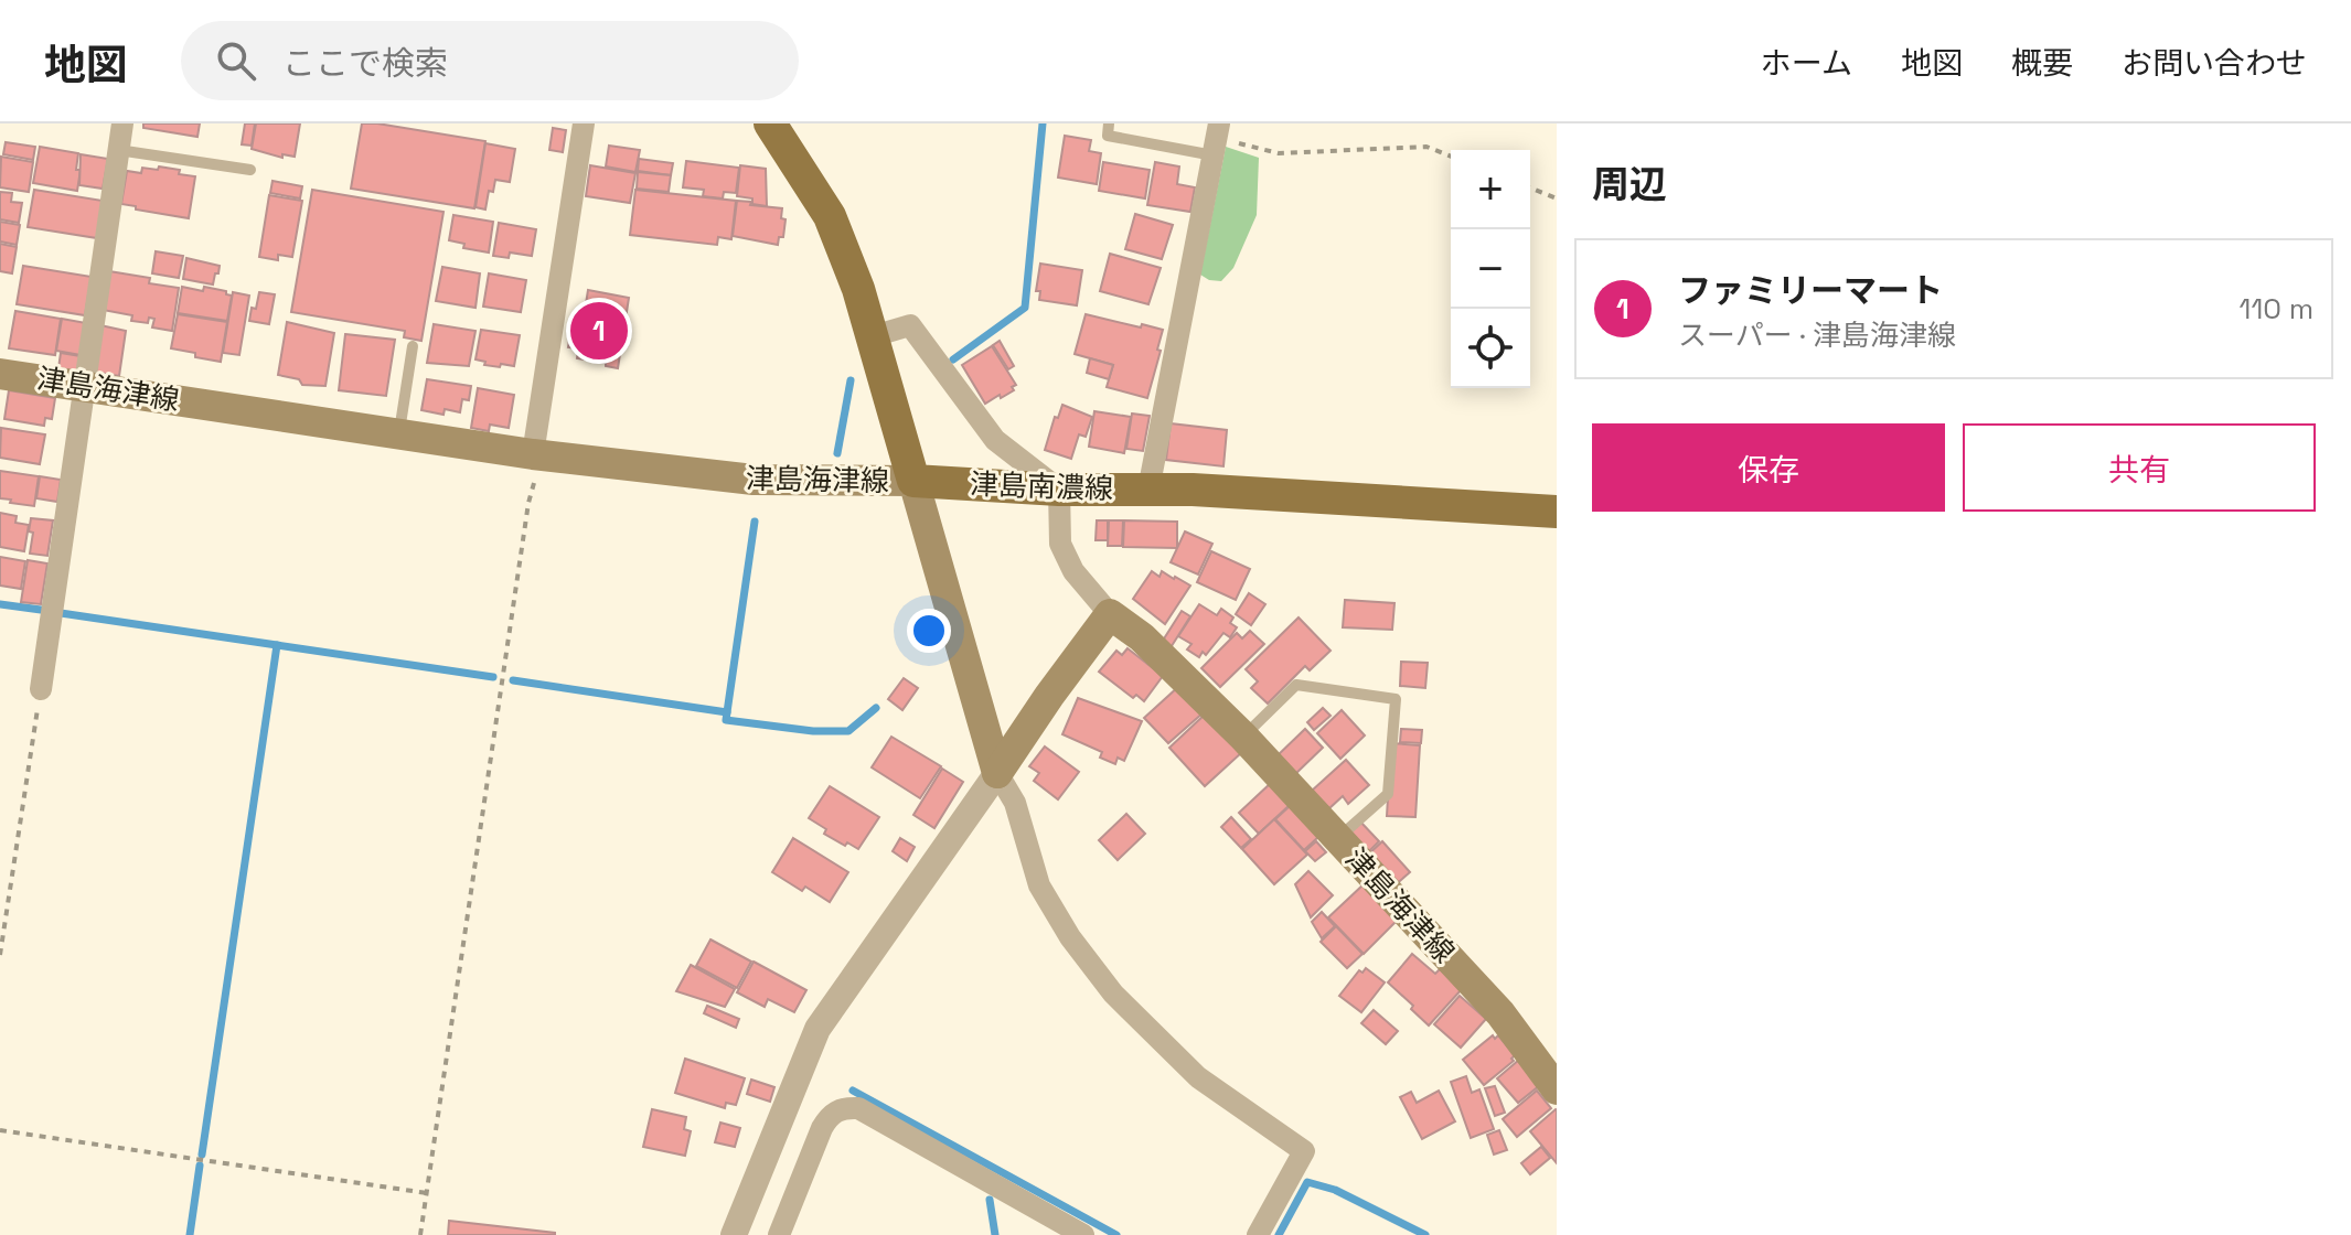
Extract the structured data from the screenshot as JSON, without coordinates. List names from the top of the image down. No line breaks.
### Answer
{"streets":{"main road":["津島海津線","津島南濃線"]},"crossings":[["津島海津線","津島南濃線"]],"page":{"header":"地図","search":"ここで検索","nav":["ホーム","地図","概要","お問い合わせ"],"heading":"周辺","map_buttons":["+","−"],"list":[{"mark":"1","name":"ファミリーマート","note":"スーパー · 津島海津線","value":"110 m"}],"pins":"1","buttons":["保存","共有"]}}
